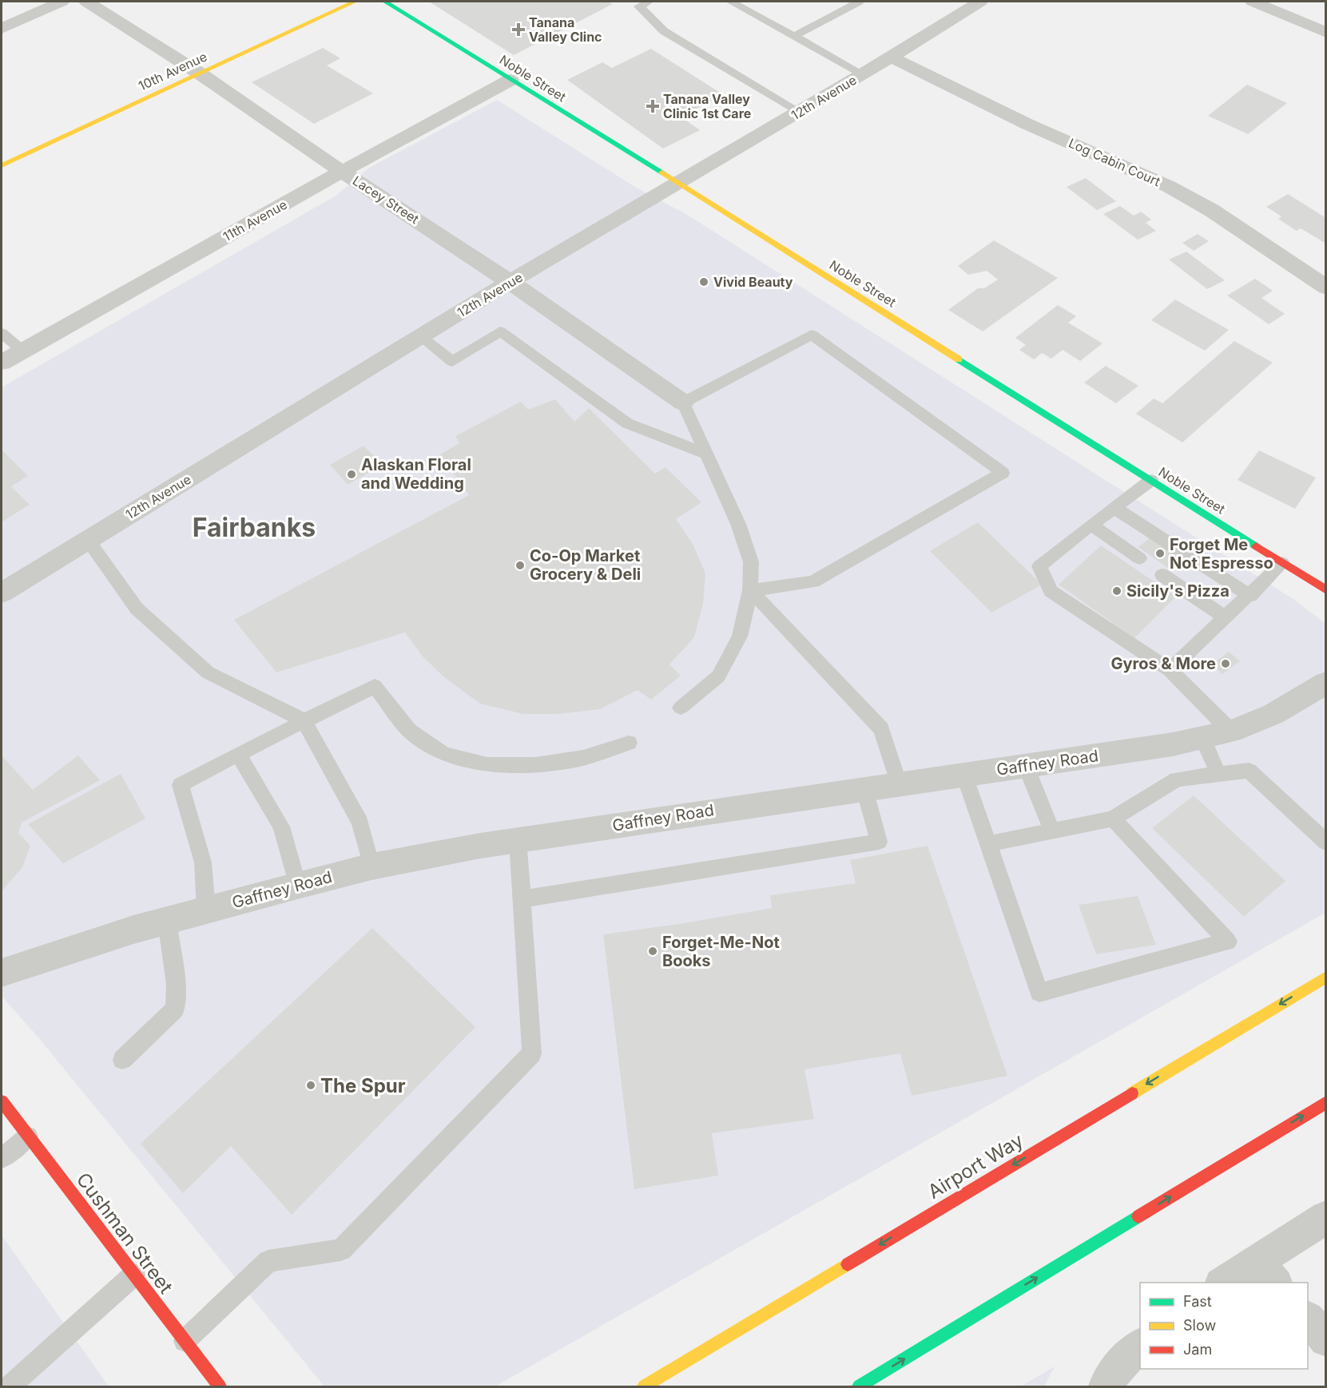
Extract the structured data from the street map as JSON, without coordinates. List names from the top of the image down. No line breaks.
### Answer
{"streets":{"street":["10th Avenue","Noble Street","12th Avenue","Log Cabin Court","Lacey Street","11th Avenue","Gaffney Road","Airport Way","Cushman Street"]},"crossings":[["10th Avenue","Lacey Street"],["Noble Street","12th Avenue"],["Noble Street","11th Avenue"],["12th Avenue","Log Cabin Court"],["12th Avenue","Lacey Street"],["Lacey Street","11th Avenue"]],"one_way":["Airport Way"],"districts":["Fairbanks"],"places":{"health":["Tanana Valley Clinc","Tanana Valley Clinic 1st Care"],"other":["Vivid Beauty","Alaskan Floral and Wedding","Forget Me Not Espresso","Co-Op Market Grocery & Deli","Sicily's Pizza","Gyros & More","Forget-Me-Not Books","The Spur"]},"legend":["Fast","Slow","Jam"]}
